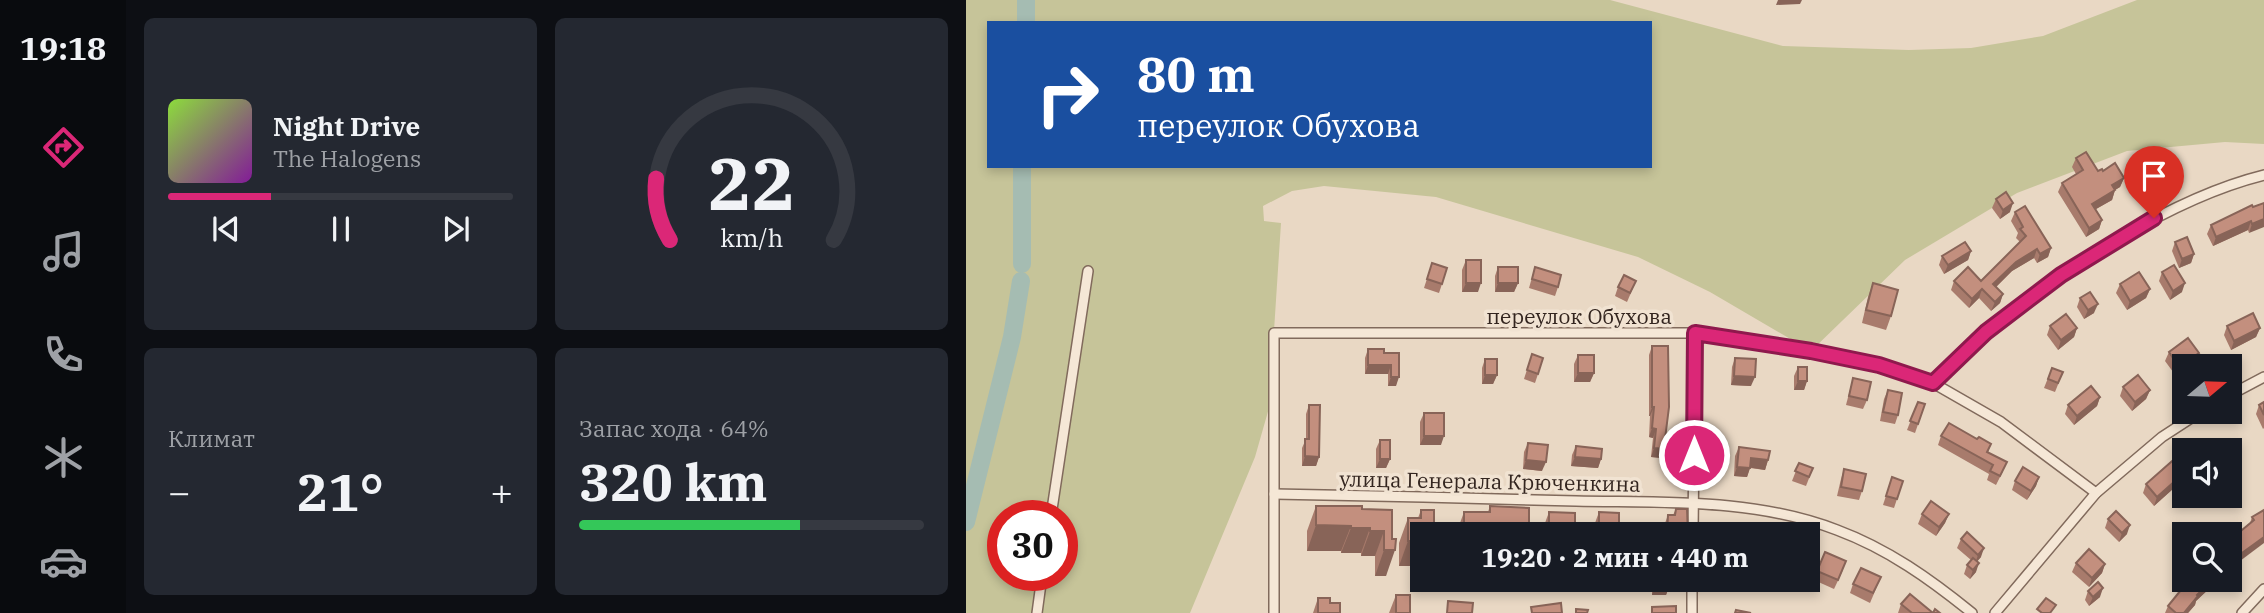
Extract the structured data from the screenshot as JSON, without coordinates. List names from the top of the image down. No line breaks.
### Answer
{"streets":{"street":["переулок Обухова","улица Генерала Крюченкина"]},"crossings":[["переулок Обухова","улица Генерала Крюченкина"]],"north":"right","page":{"tabs":"19:18","turn":["80 m","переулок Обухова"],"song":["Night Drive","The Halogens"],"tile":["Климат",["Запас хода · 64%","320 km"]],"heat":["−","21°","+"],"limit":"30","trip":"19:20 · 2 мин · 440 m","gauge":["22","km/h"]}}
